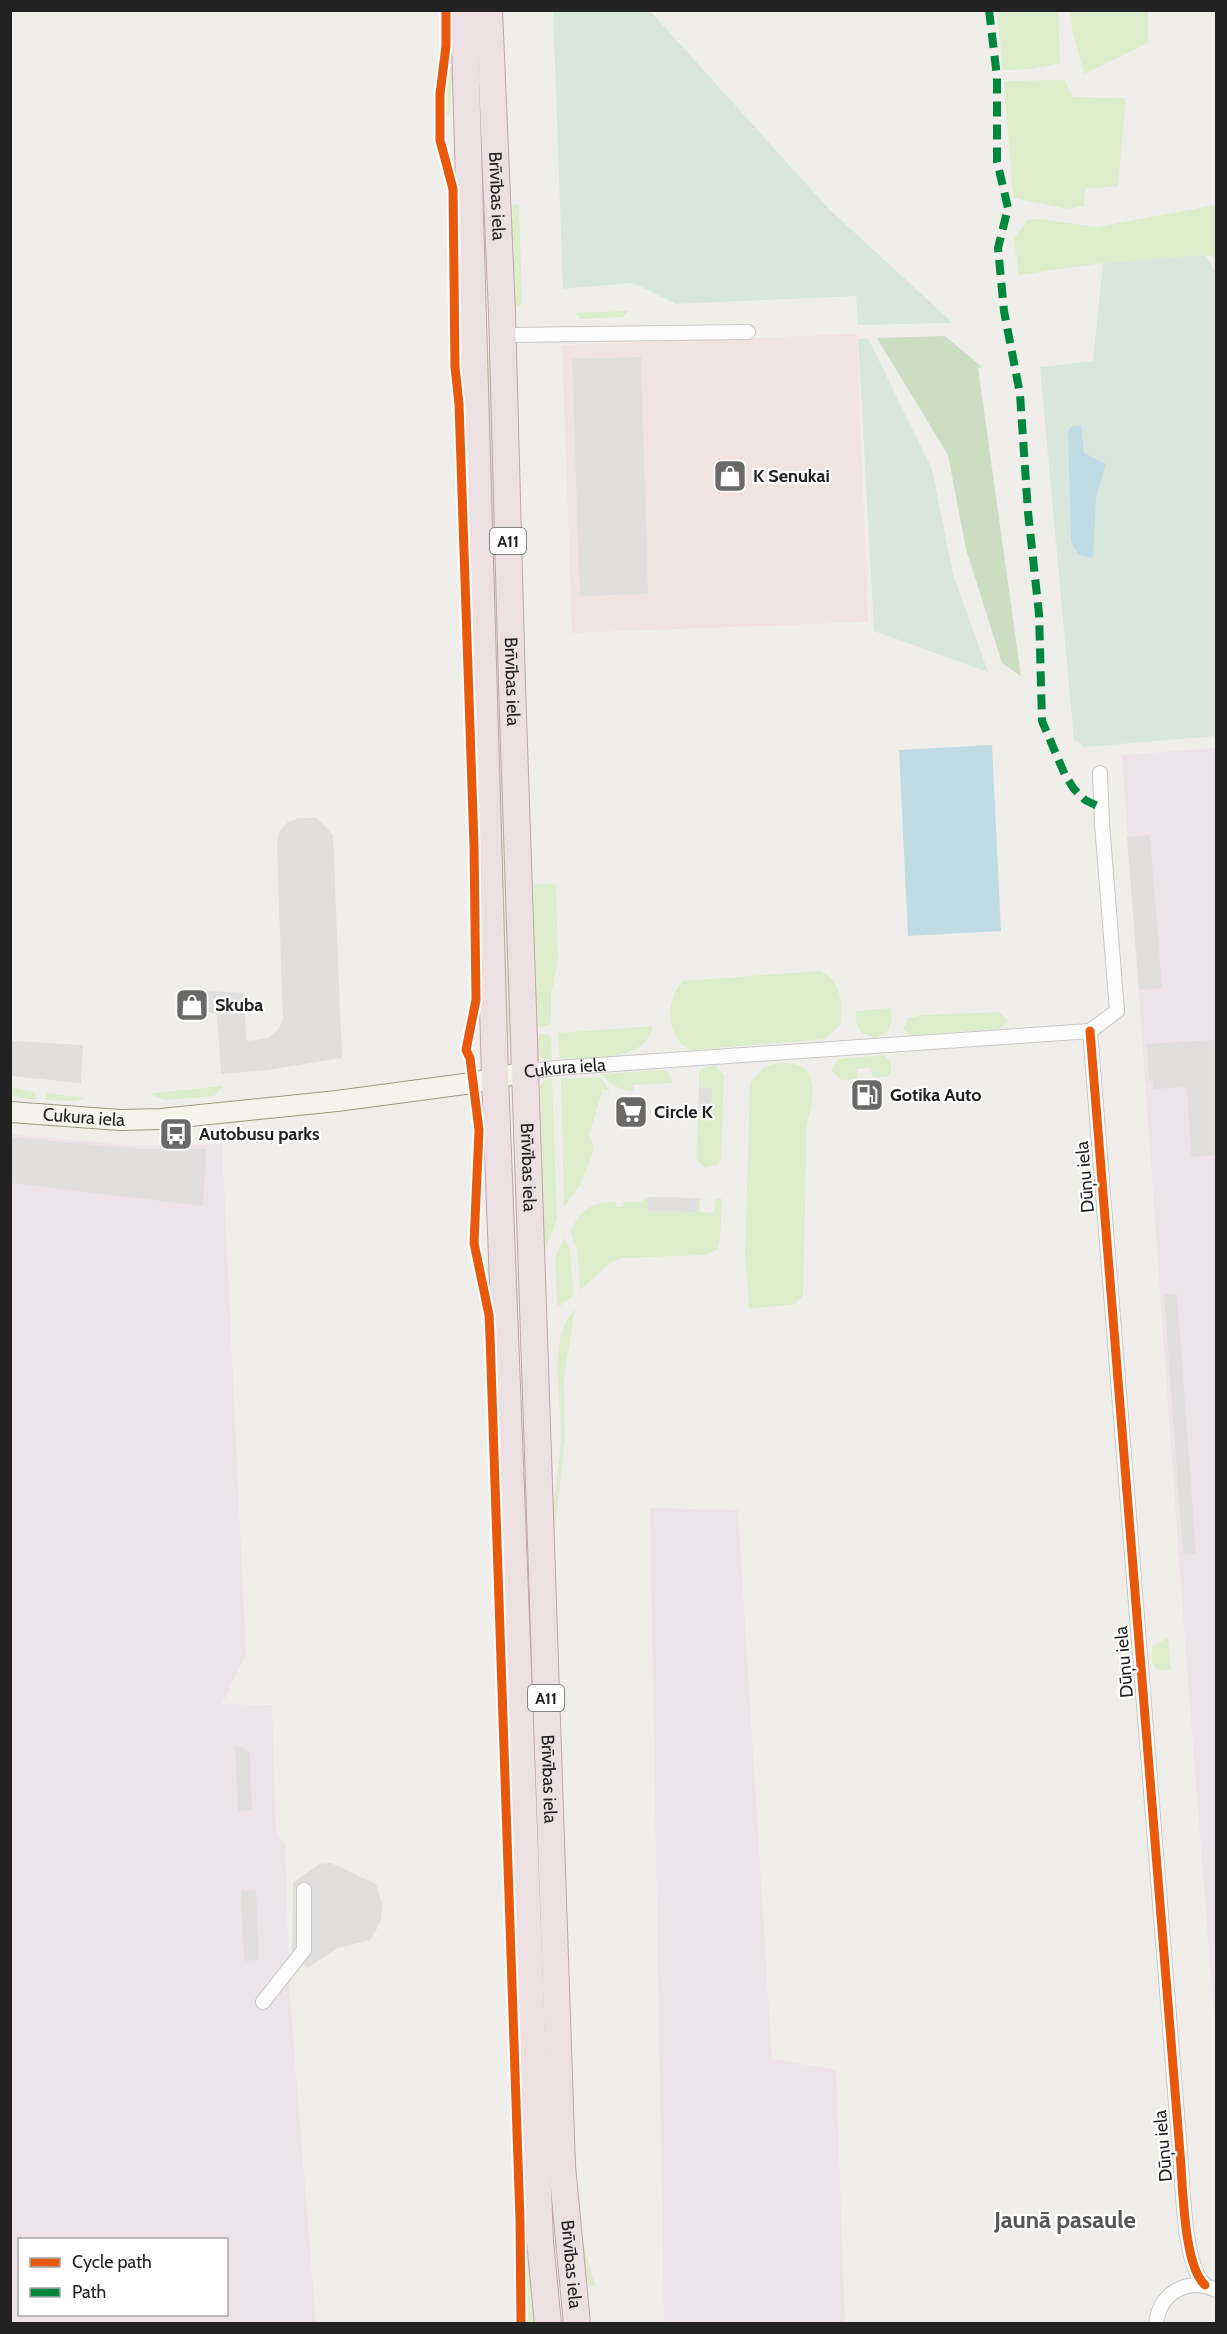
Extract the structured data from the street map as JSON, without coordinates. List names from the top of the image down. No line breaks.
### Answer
{"streets":{"highway":["Brīvības iela","A11"],"main road":["Cukura iela"],"street":["Dūņu iela"]},"crossings":[["Brīvības iela","Cukura iela"],["Cukura iela","Dūņu iela"]],"districts":["Jaunā pasaule"],"places":{"shop":["K Senukai","Skuba"],"fuel station":["Gotika Auto"],"supermarket":["Circle K"],"bus stop":["Autobusu parks"]},"legend":["Cycle path","Path"]}
